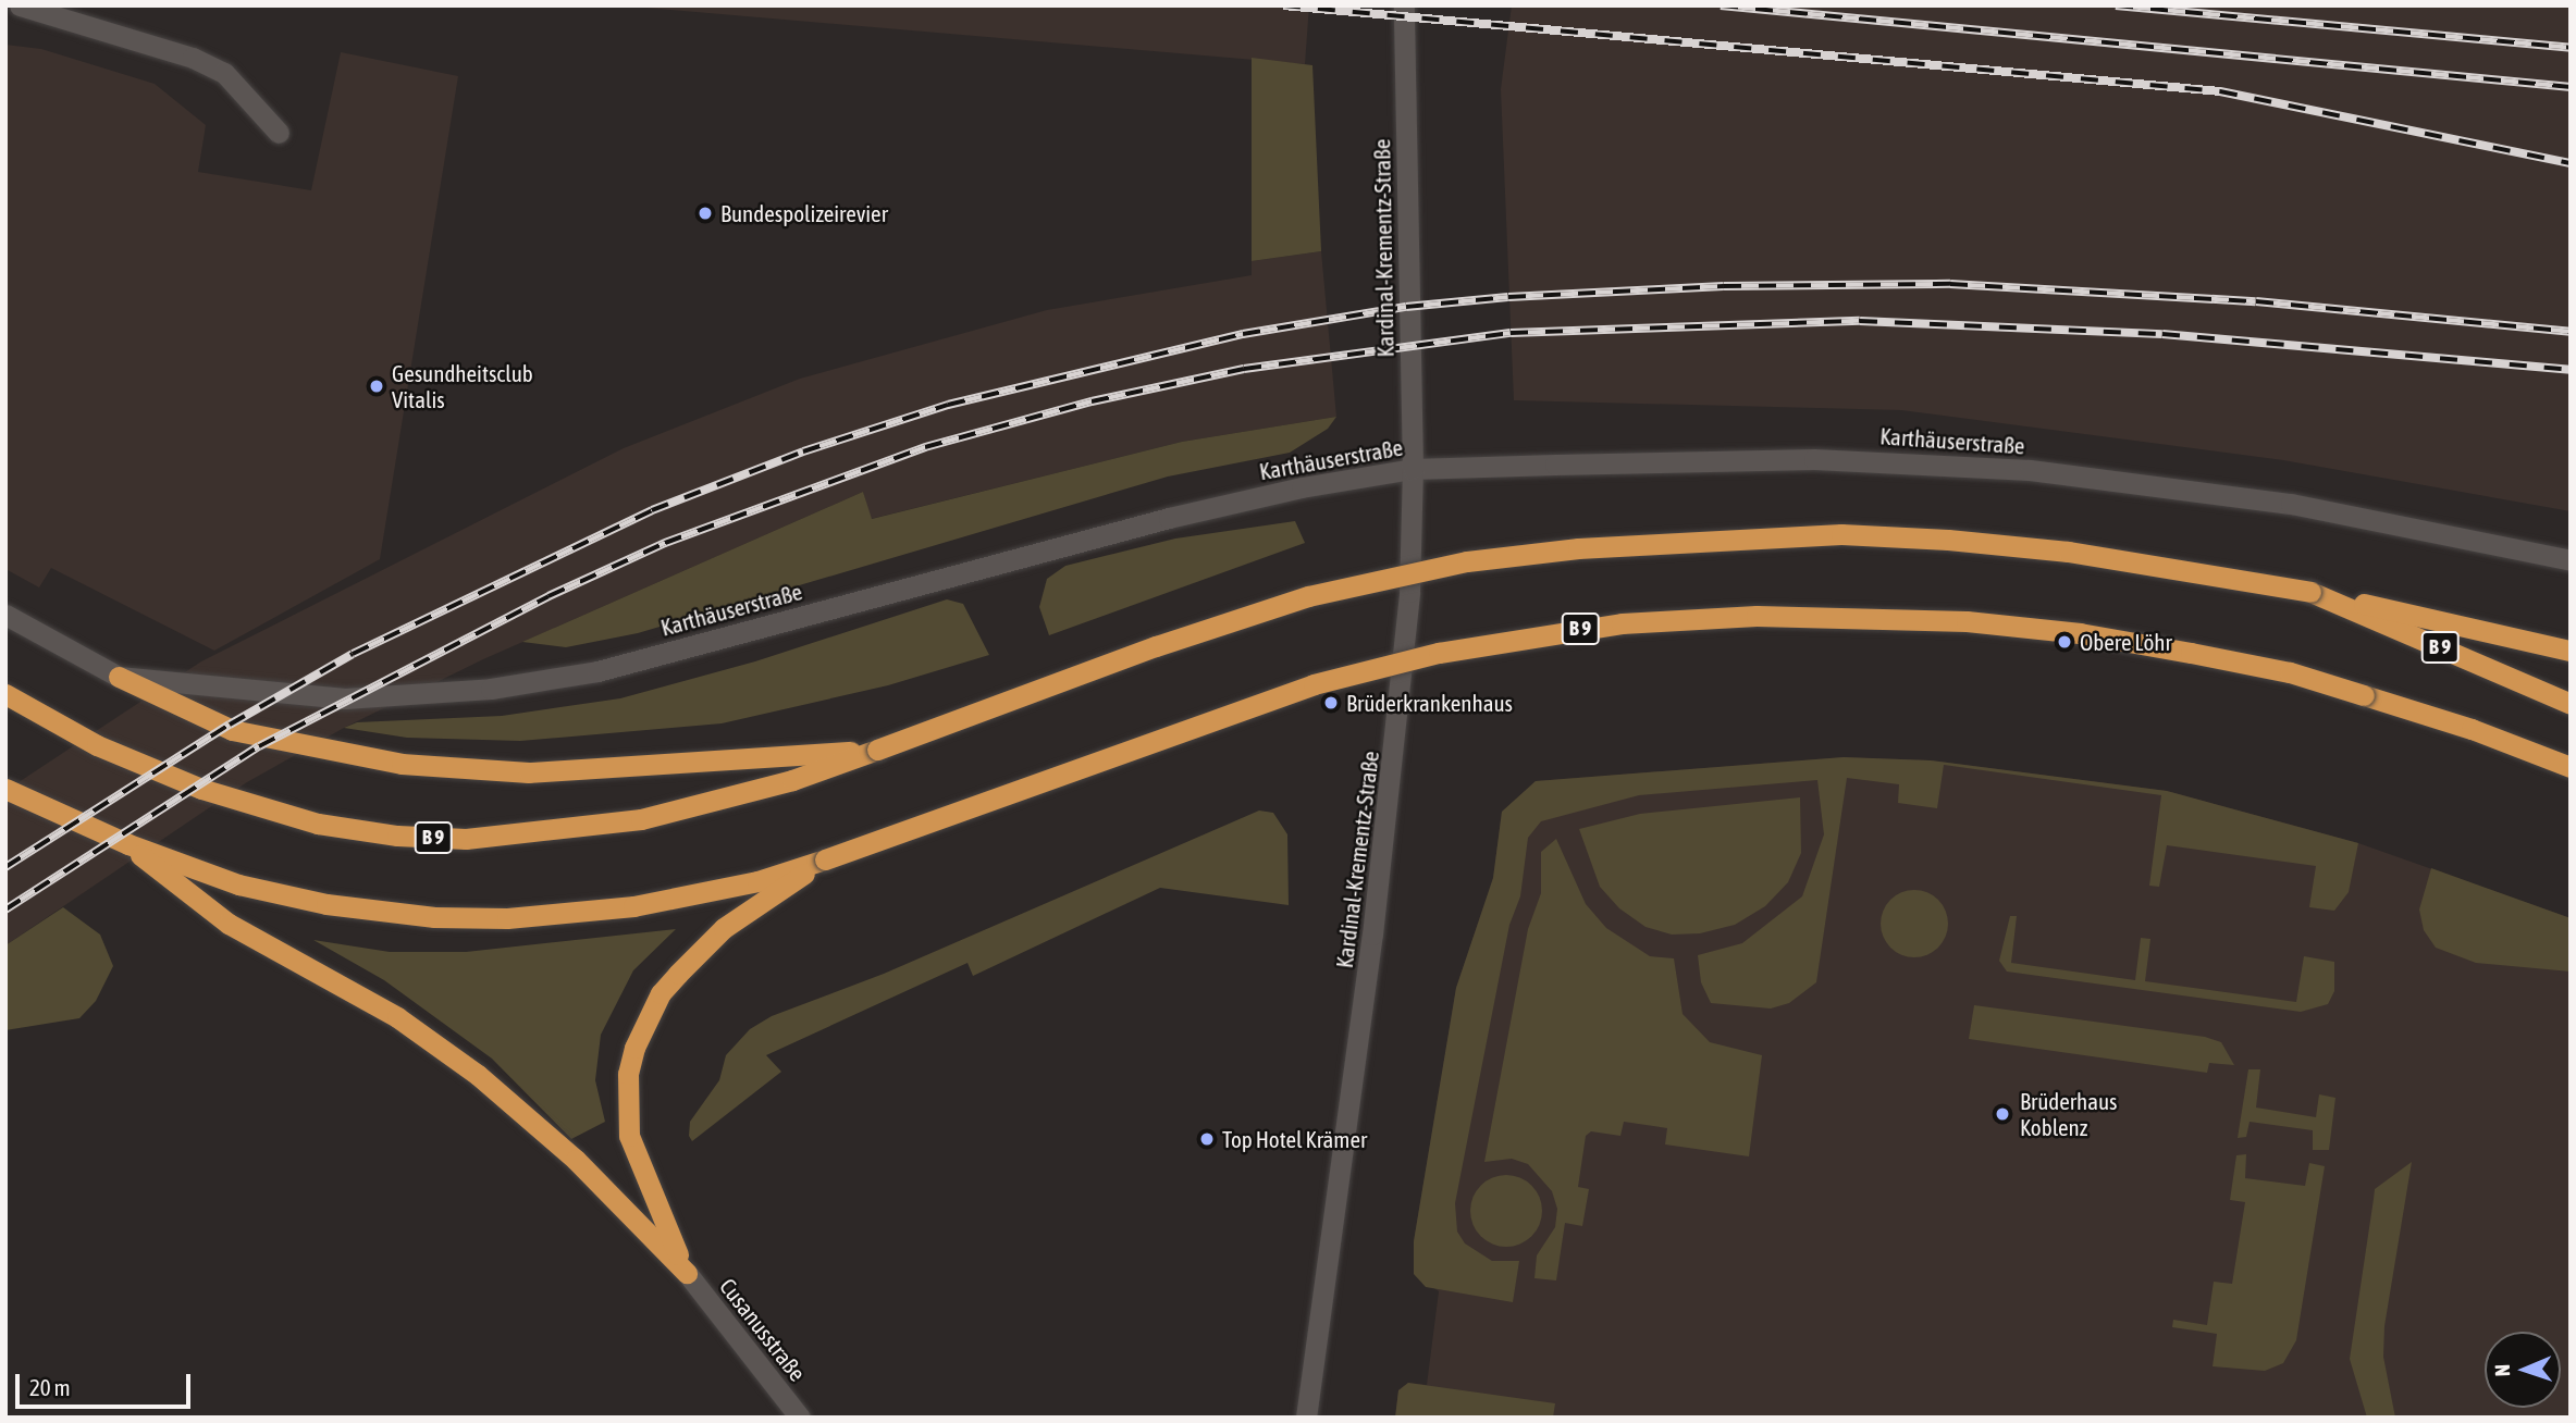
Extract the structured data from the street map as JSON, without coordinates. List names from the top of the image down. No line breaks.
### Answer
{"streets":{"highway":["B 9"],"street":["Kardinal-Krementz-Straße","Karthäuserstraße","Cusanusstraße"]},"crossings":[["Kardinal-Krementz-Straße","Karthäuserstraße"]],"places":["Bundespolizeirevier","Gesundheitsclub Vitalis","Obere Löhr","Brüderkrankenhaus","Brüderhaus Koblenz","Top Hotel Krämer"],"scale_bar":"20 m","north":"left"}
